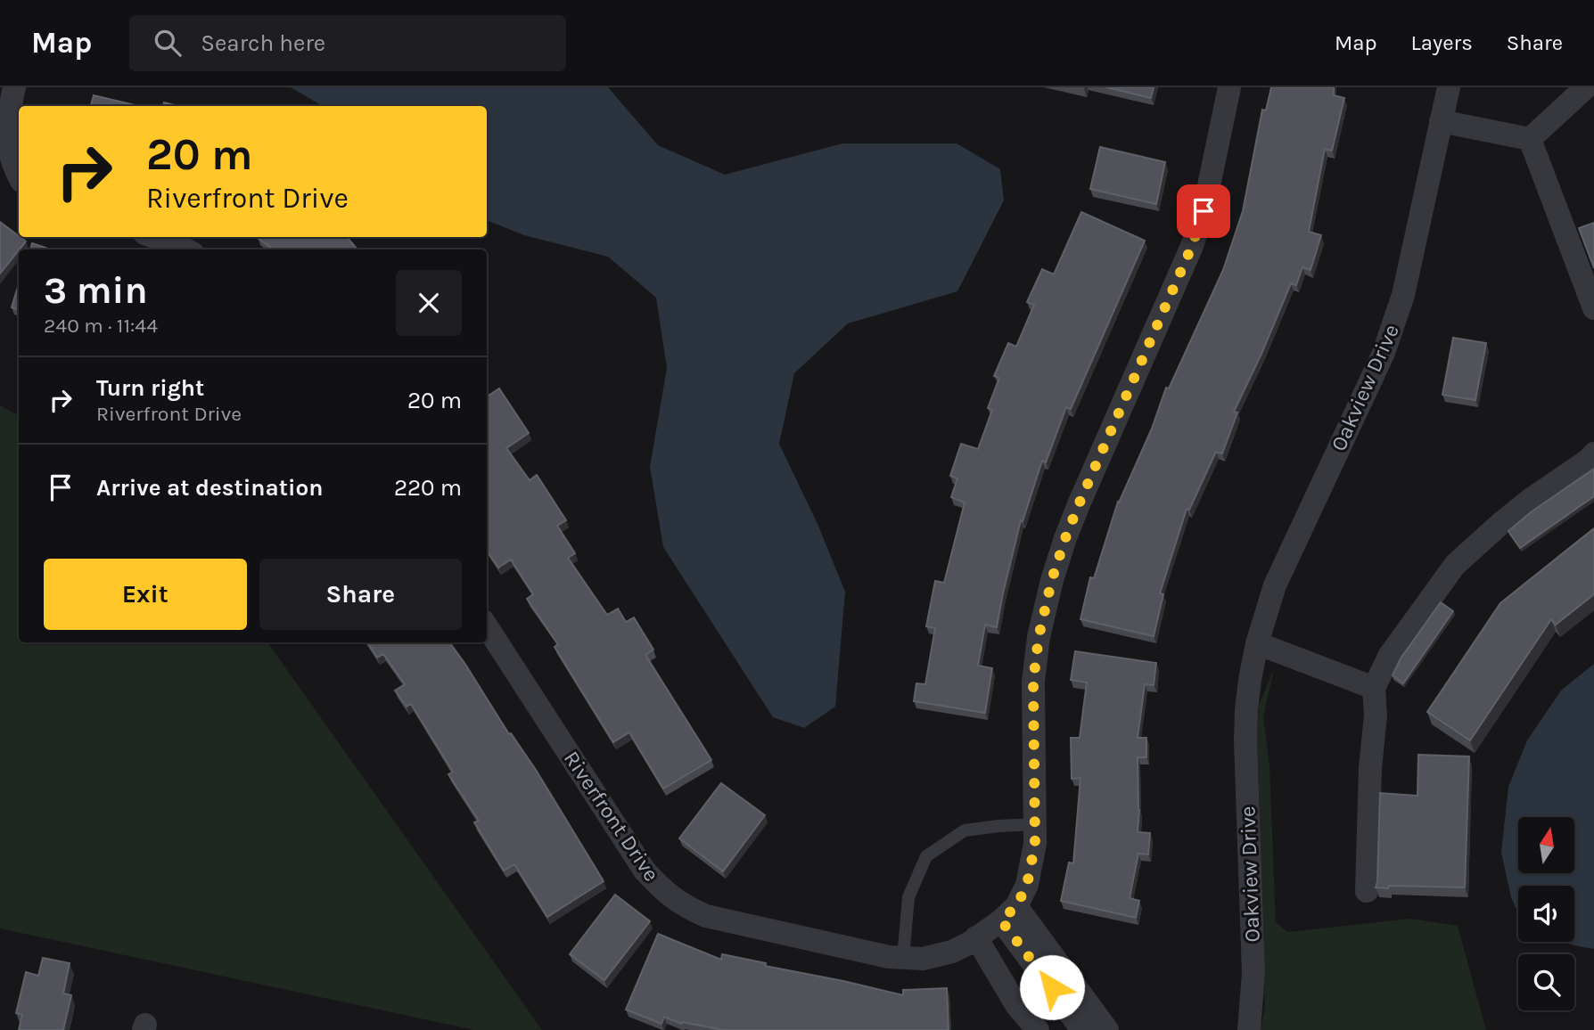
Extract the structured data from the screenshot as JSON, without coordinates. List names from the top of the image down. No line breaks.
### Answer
{"streets":{"street":["Oakview Drive","Riverfront Drive"]},"north":"top","page":{"header":"Map","search":"Search here","nav":["Map","Layers","Share"],"turn":["20 m","Riverfront Drive"],"heading":["3 min","240 m · 11:44"],"list":[{"name":"Turn right","note":"Riverfront Drive","value":"20 m"},{"name":"Arrive at destination","value":"220 m"}],"buttons":["Exit","Share"]}}
